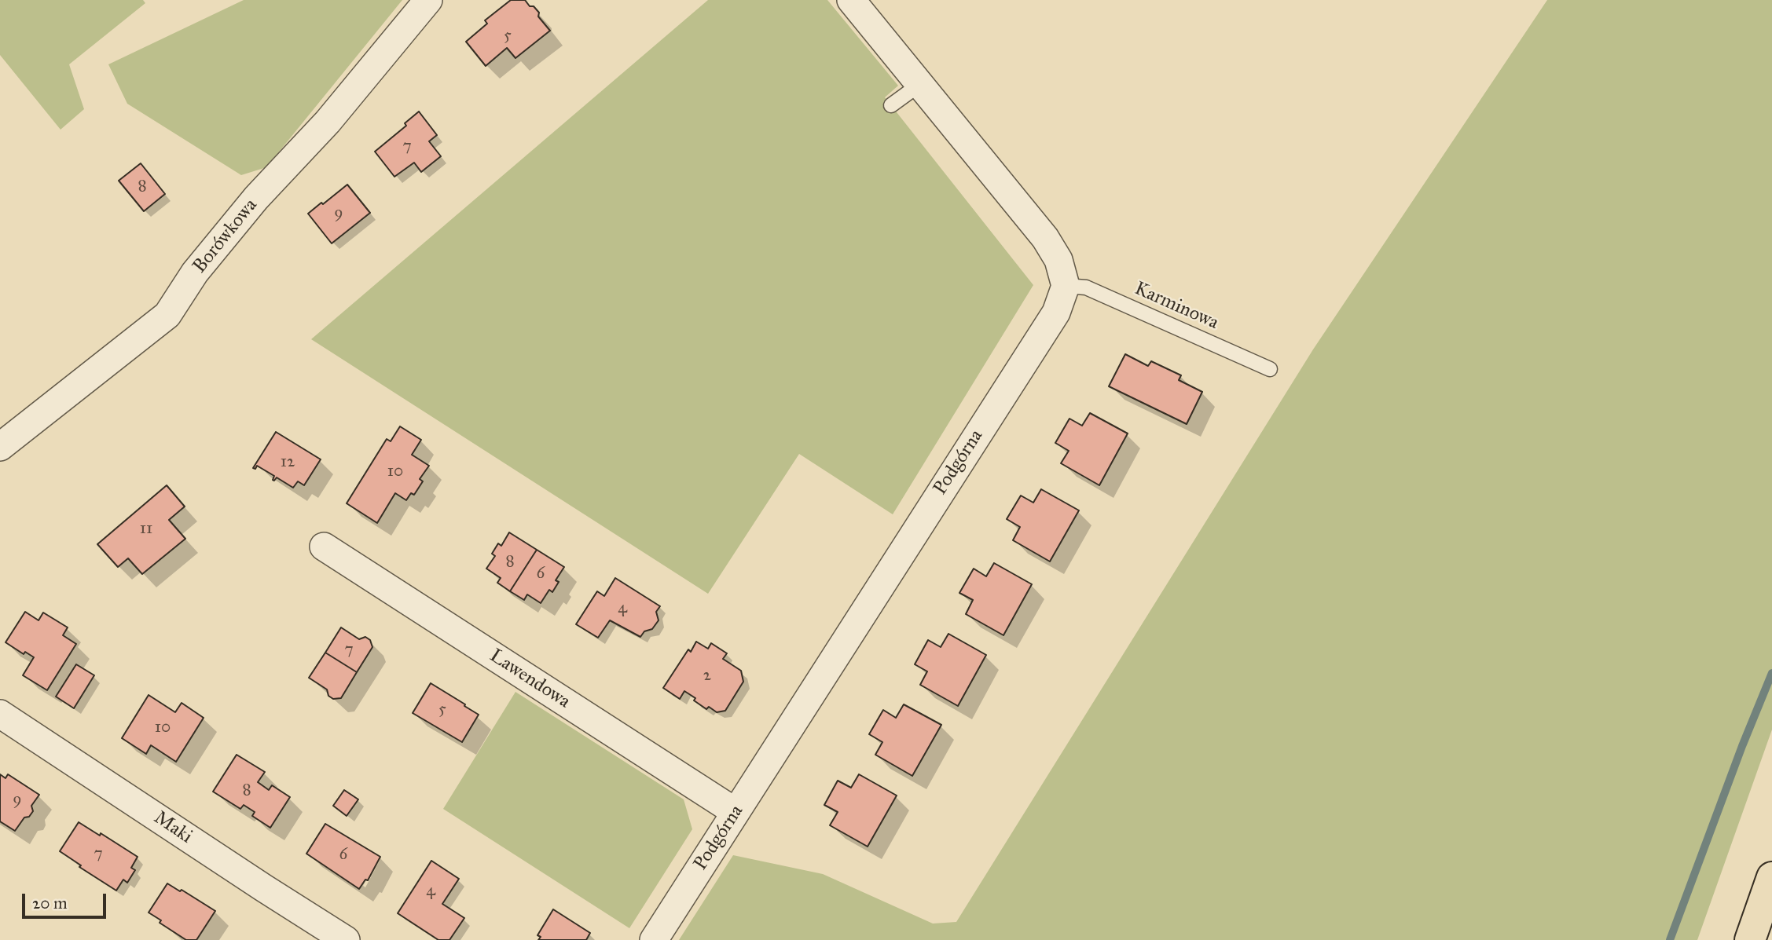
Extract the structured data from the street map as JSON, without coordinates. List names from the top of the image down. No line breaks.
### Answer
{"streets":{"street":["Borówkowa","Podgórna","Lawendowa","Maki"],"lane":["Karminowa"]},"crossings":[["Karminowa","Podgórna"],["Podgórna","Lawendowa"]],"house_numbers":["5","7","8","9","12","10","11","8","6","4","7","2","5","10","8","9","7","6","4"],"scale_bar":"20 m"}
